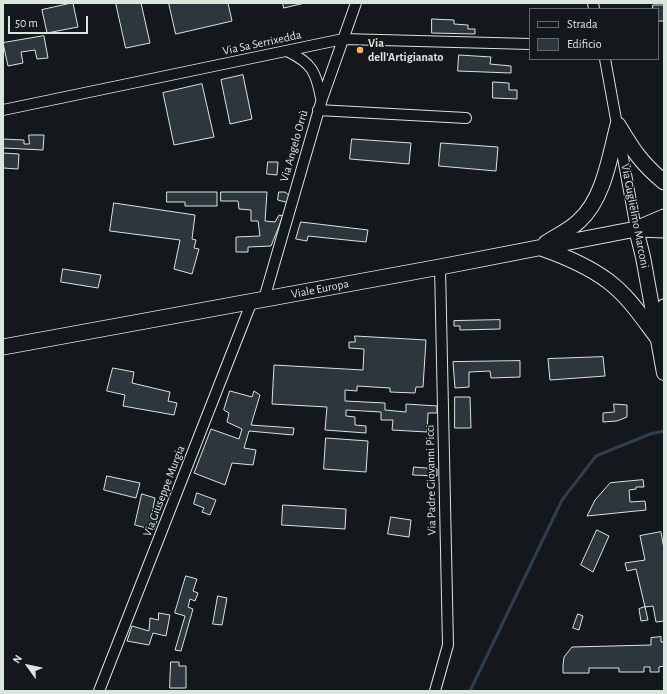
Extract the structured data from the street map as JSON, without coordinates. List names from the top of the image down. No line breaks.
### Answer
{"streets":{"main road":["Via Guglielmo Marconi","Viale Europa"],"street":["Via Sa Serrixedda","Via Angelo Orrù","Via Padre Giovanni Picci","Via Giuseppe Murgia"]},"crossings":[["Via Sa Serrixedda","Via Angelo Orrù"],["Via Angelo Orrù","Viale Europa"],["Via Angelo Orrù","Via Giuseppe Murgia"],["Via Guglielmo Marconi","Viale Europa"],["Viale Europa","Via Padre Giovanni Picci"],["Viale Europa","Via Giuseppe Murgia"]],"places":["Via dell'Artigianato"],"legend":["Strada","Edificio"],"scale_bar":"50 m","north":"top left"}
